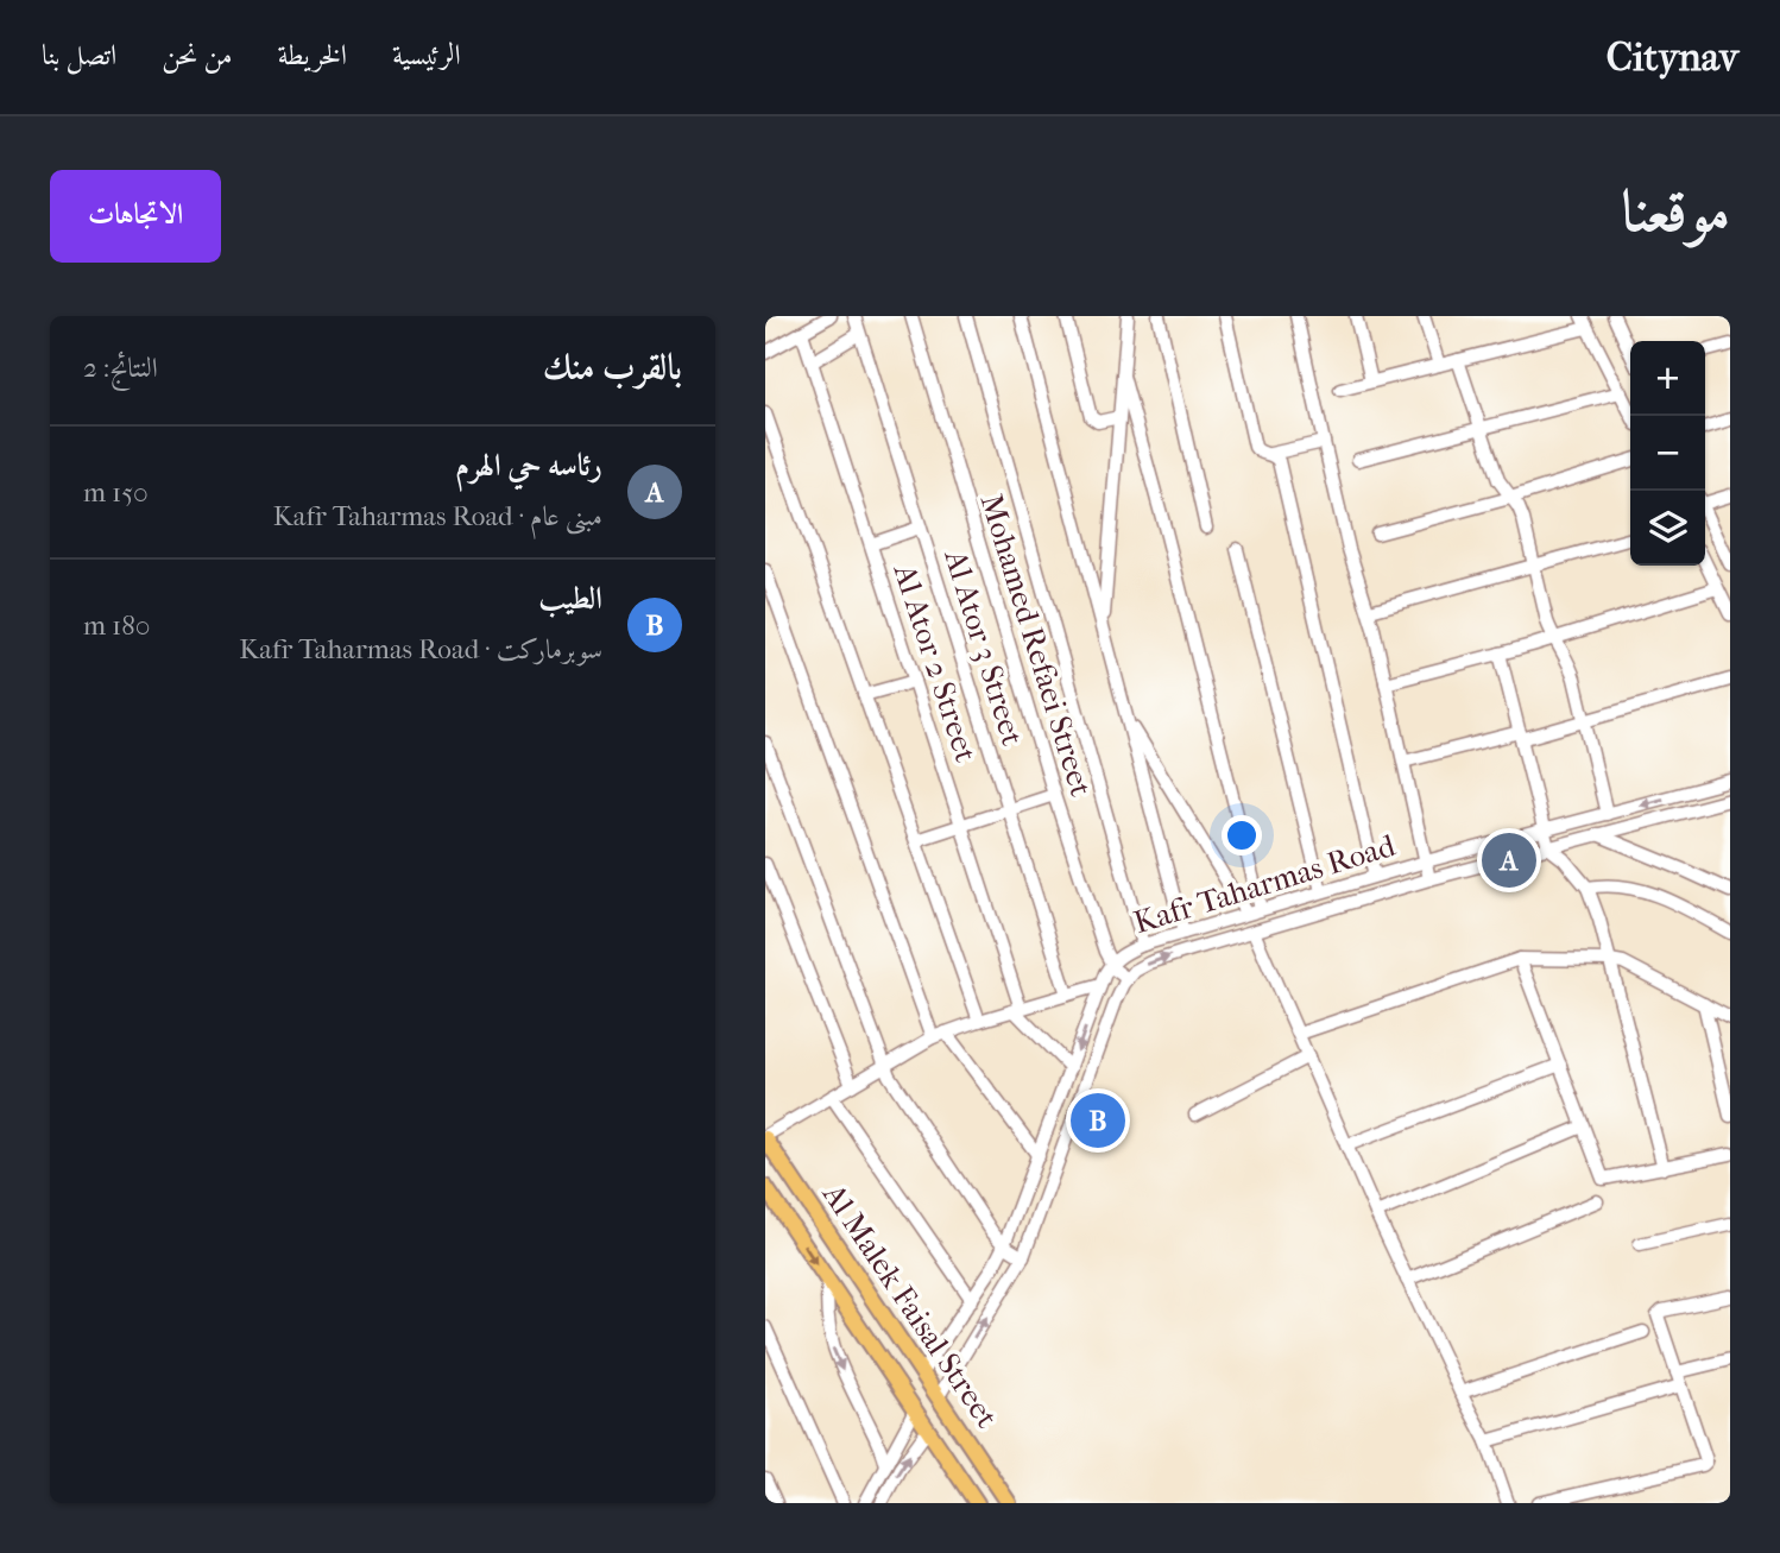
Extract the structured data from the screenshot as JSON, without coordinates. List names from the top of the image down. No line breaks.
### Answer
{"streets":{"main road":["Al Malek Faisal Street"],"street":["Mohamed Refaei Street","Al Ator 3 Street","Al Ator 2 Street","Kafr Taharmas Road"]},"crossings":[["Mohamed Refaei Street","Kafr Taharmas Road"],["Al Ator 2 Street","Kafr Taharmas Road"],["Kafr Taharmas Road","Al Malek Faisal Street"]],"page":{"header":"Citynav","nav":["الرئيسية","الخريطة","من نحن","اتصل بنا"],"title":"موقعنا","buttons":"الاتجاهات","heading":["بالقرب منك","النتائج: 2"],"map_buttons":["+","−"],"list":[{"mark":"A","name":"رئاسه حي الهرم","note":"مبنى عام · Kafr Taharmas Road","value":"150 m"},{"mark":"B","name":"الطيب","note":"سوبرماركت · Kafr Taharmas Road","value":"180 m"}],"pins":["A","B"]}}
